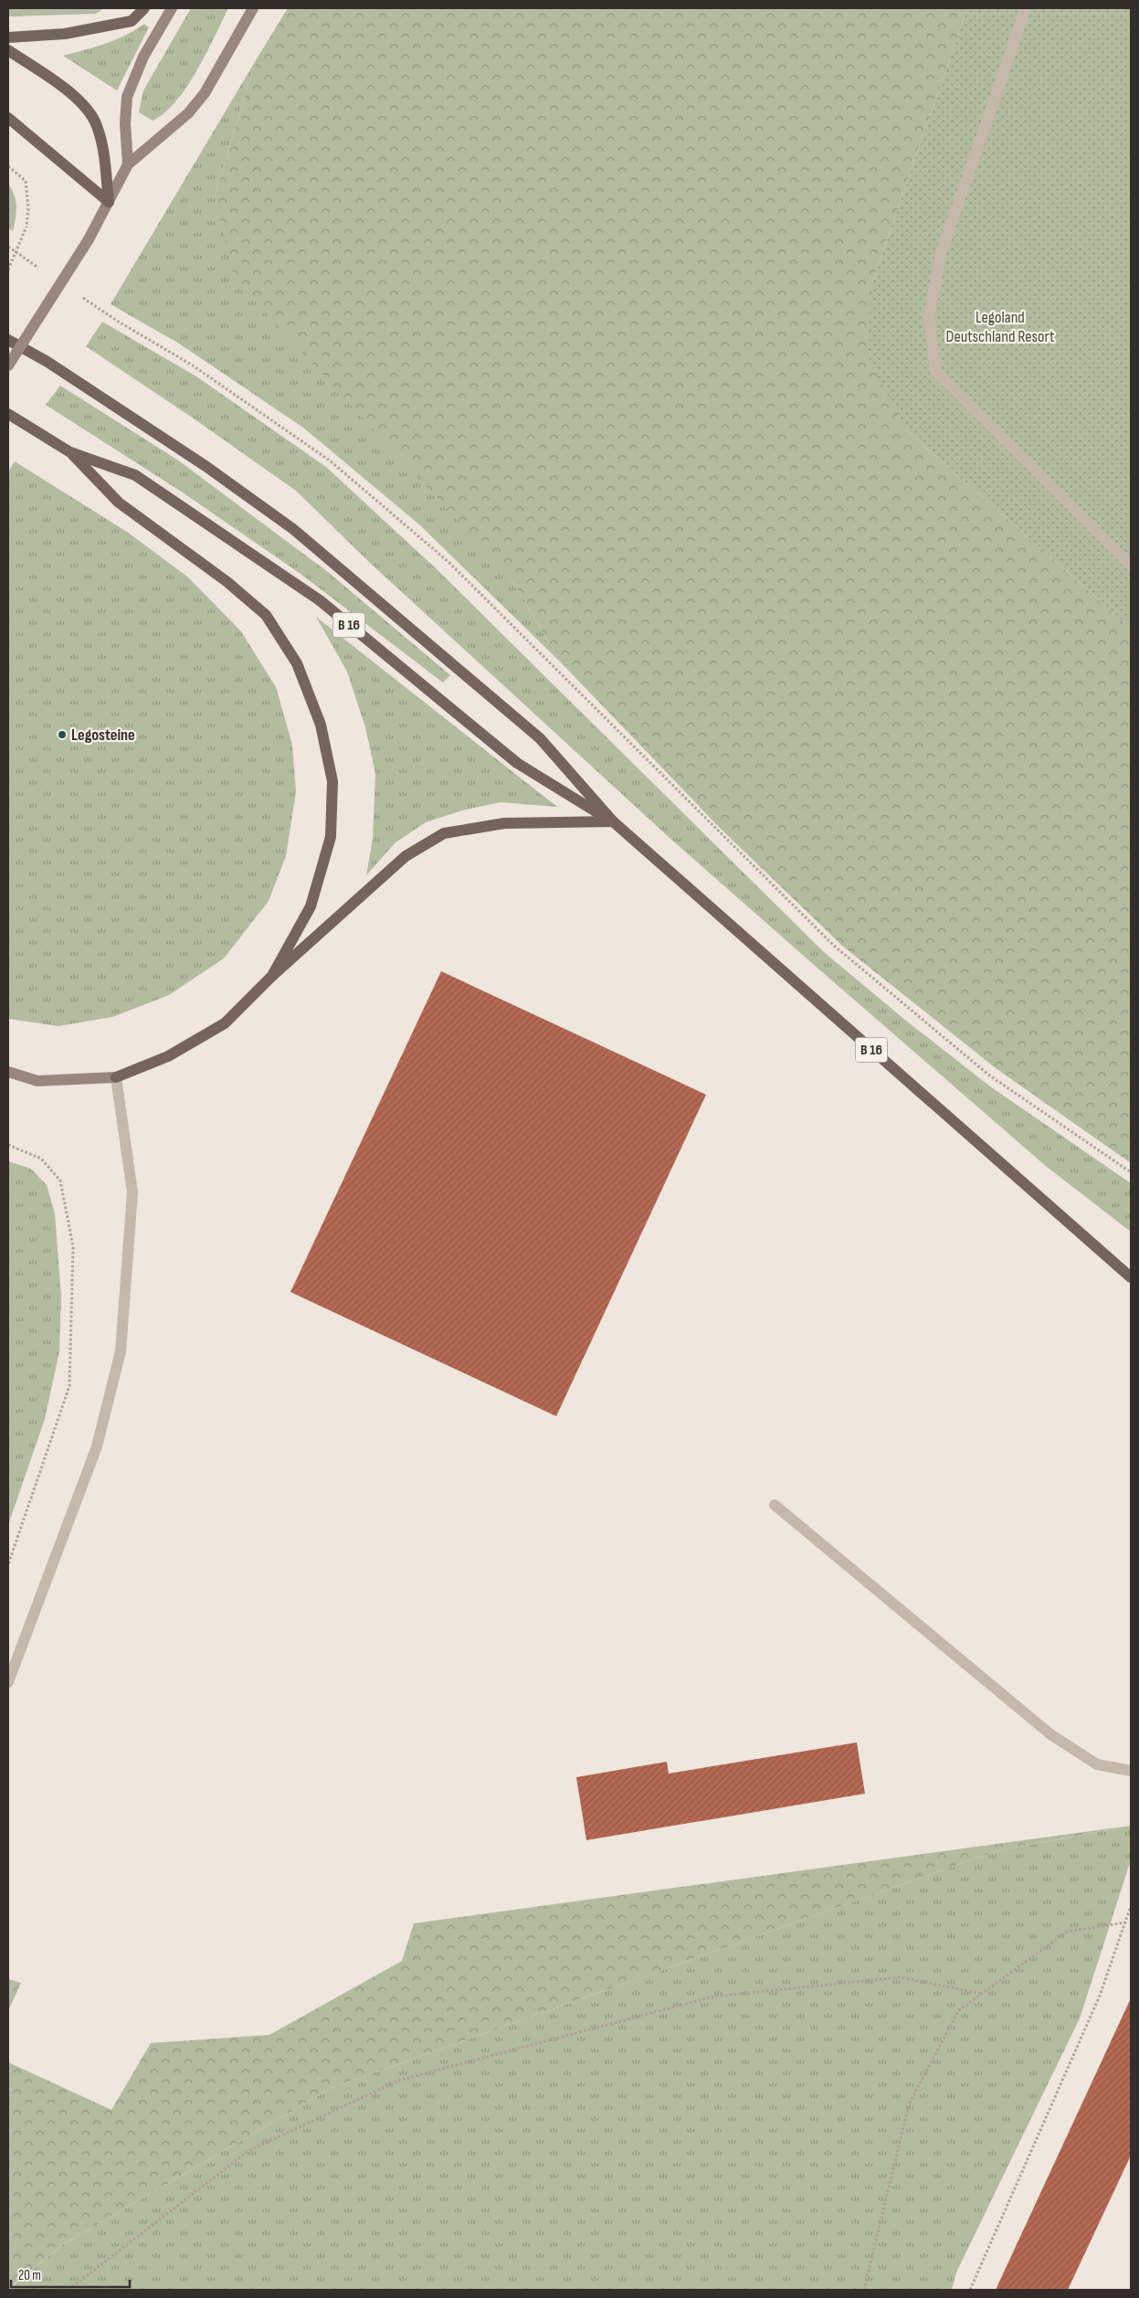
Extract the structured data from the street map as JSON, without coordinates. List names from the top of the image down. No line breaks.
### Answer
{"streets":{"main road":["B 16"]},"parks":["Legoland Deutschland Resort"],"places":["Legosteine"],"scale_bar":"20 m"}
